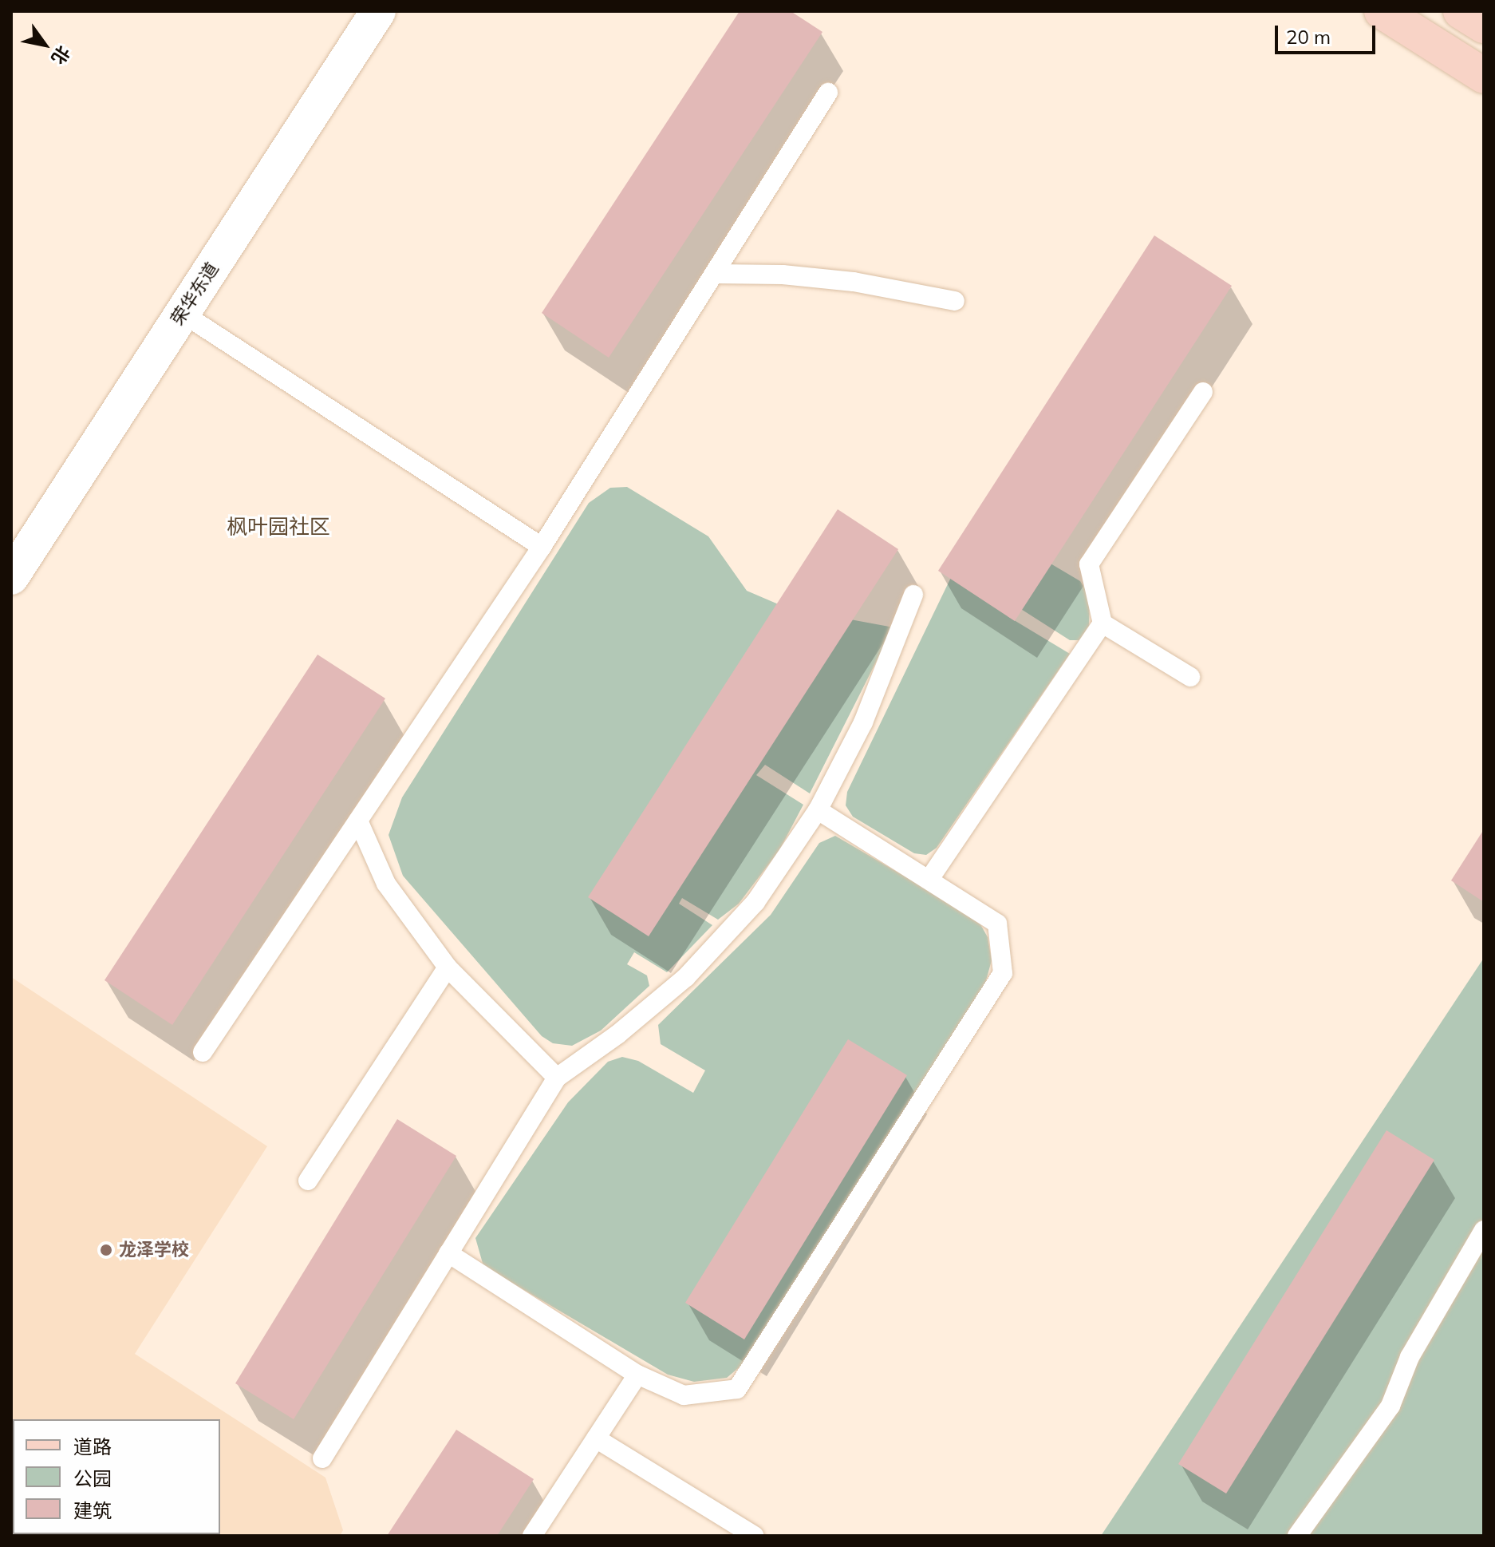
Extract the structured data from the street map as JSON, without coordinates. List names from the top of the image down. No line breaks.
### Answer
{"streets":{"street":["荣华东道"]},"districts":["枫叶园社区"],"places":["龙泽学校"],"legend":["道路","公园","建筑"],"scale_bar":"20 m","north":"bottom right"}
